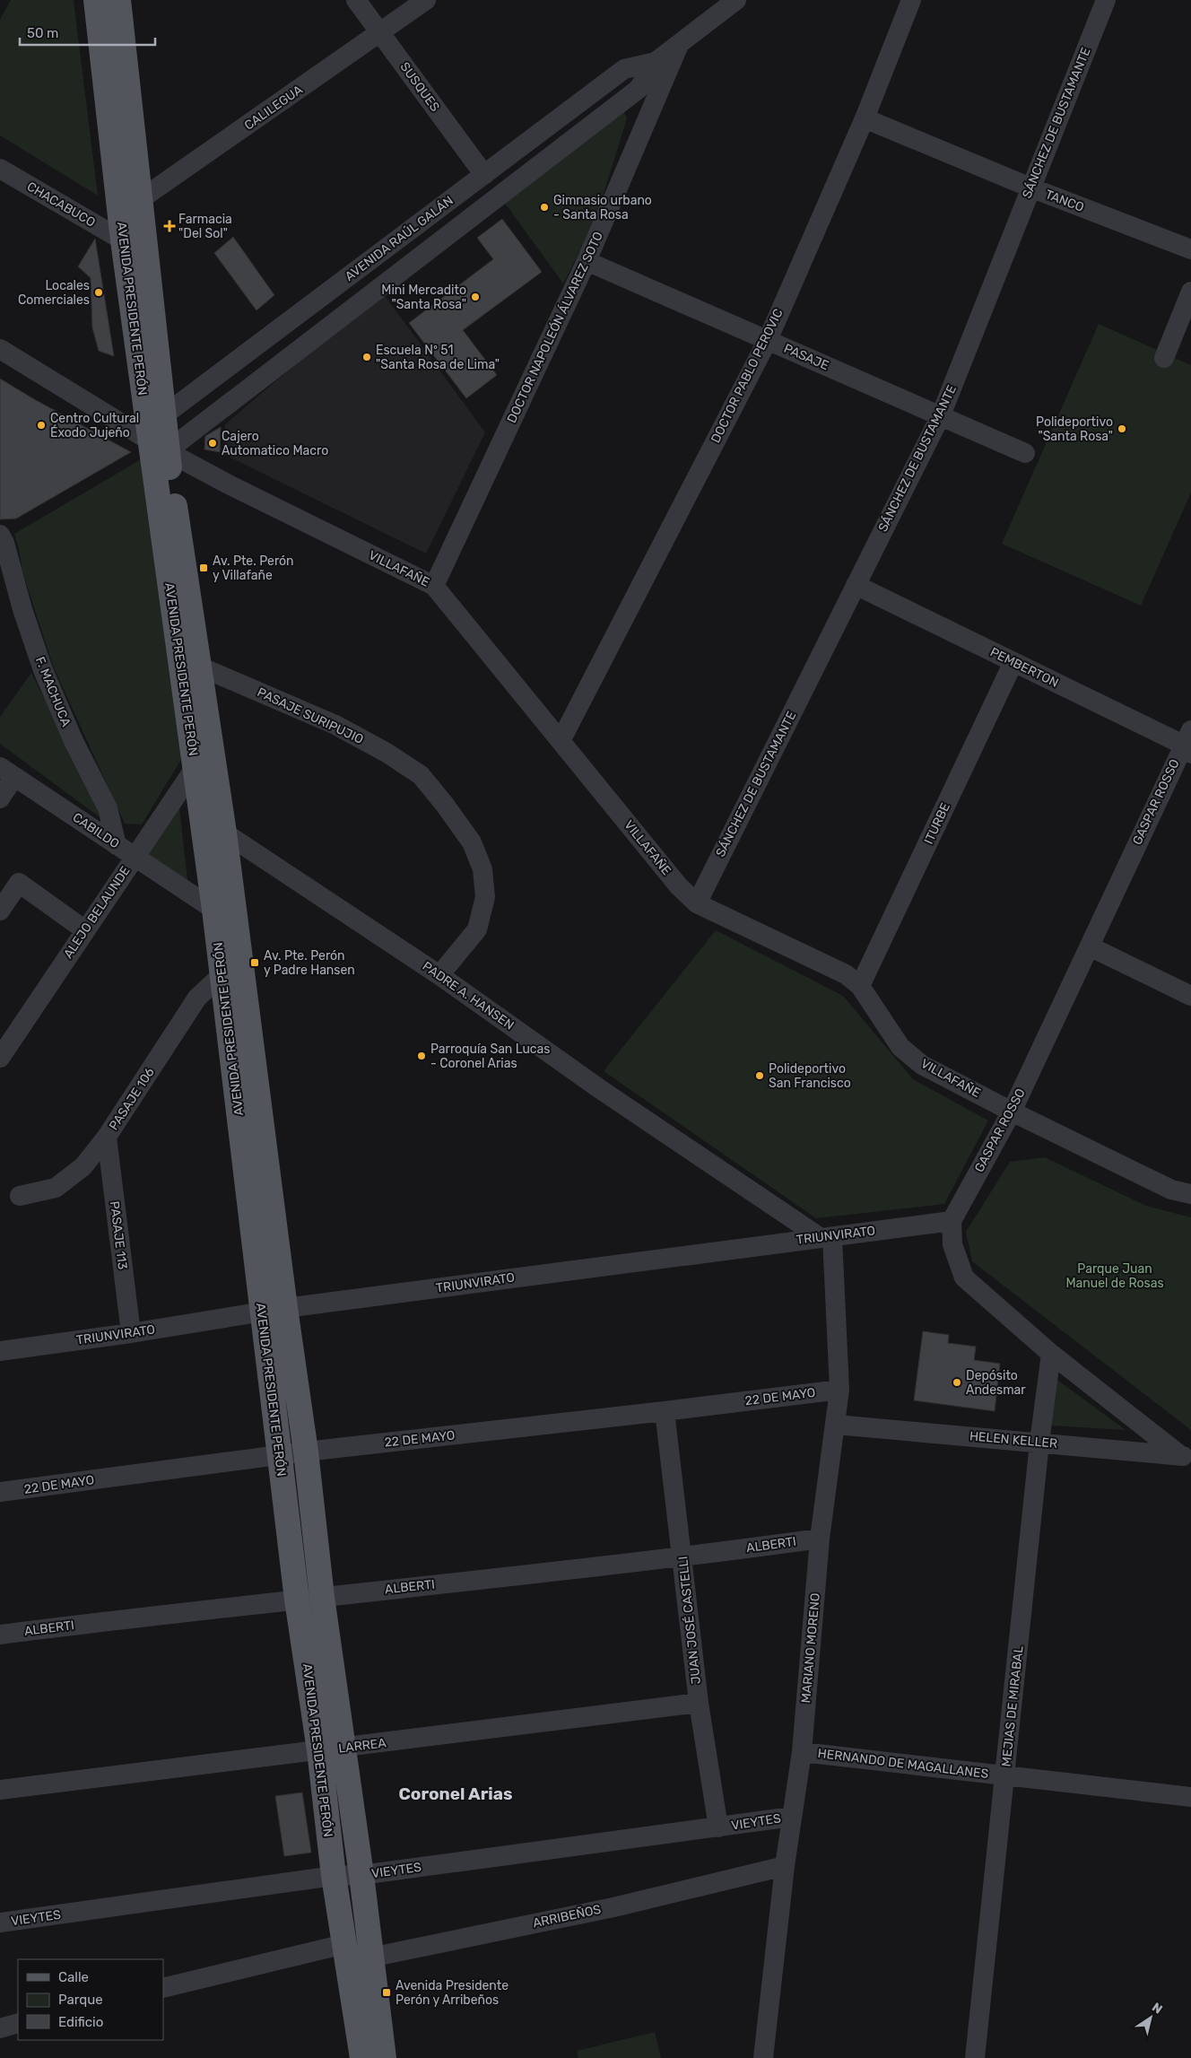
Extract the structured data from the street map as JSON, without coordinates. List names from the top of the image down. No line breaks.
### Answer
{"streets":{"main road":["AVENIDA PRESIDENTE PERÓN"],"street":["SUSQUES","CALILEGUA","SÁNCHEZ DE BUSTAMANTE","TANCO","CHACABUCO","AVENIDA RAÚL GALÁN","DOCTOR NAPOLEÓN ÁLVAREZ SOTO","PASAJE","DOCTOR PABLO PEROVIC","VILLAFAÑE","PEMBERTON","F. MACHUCA","PASAJE SURIPUJIO","GASPAR ROSSO","ITURBE","CABILDO","ALEJO BELAUNDE","PADRE A. HANSEN","PASAJE 106","PASAJE 113","TRIUNVIRATO","22 DE MAYO","HELEN KELLER","ALBERTI","JUAN JOSÉ CASTELLI","MARIANO MORENO","MEJIAS DE MIRABAL","LARREA","HERNANDO DE MAGALLANES","VIEYTES","ARRIBEÑOS"]},"crossings":[["SUSQUES","CALILEGUA"],["SUSQUES","AVENIDA RAÚL GALÁN"],["CALILEGUA","AVENIDA PRESIDENTE PERÓN"],["SÁNCHEZ DE BUSTAMANTE","TANCO"],["SÁNCHEZ DE BUSTAMANTE","PASAJE"],["SÁNCHEZ DE BUSTAMANTE","VILLAFAÑE"],["SÁNCHEZ DE BUSTAMANTE","PEMBERTON"],["TANCO","DOCTOR PABLO PEROVIC"],["CHACABUCO","AVENIDA PRESIDENTE PERÓN"],["AVENIDA RAÚL GALÁN","AVENIDA PRESIDENTE PERÓN"],["AVENIDA RAÚL GALÁN","DOCTOR NAPOLEÓN ÁLVAREZ SOTO"],["AVENIDA RAÚL GALÁN","VILLAFAÑE"],["AVENIDA PRESIDENTE PERÓN","VILLAFAÑE"],["AVENIDA PRESIDENTE PERÓN","PASAJE SURIPUJIO"],["AVENIDA PRESIDENTE PERÓN","CABILDO"],["AVENIDA PRESIDENTE PERÓN","ALEJO BELAUNDE"],["AVENIDA PRESIDENTE PERÓN","PADRE A. HANSEN"],["AVENIDA PRESIDENTE PERÓN","PASAJE 106"],["AVENIDA PRESIDENTE PERÓN","TRIUNVIRATO"],["AVENIDA PRESIDENTE PERÓN","22 DE MAYO"],["AVENIDA PRESIDENTE PERÓN","ALBERTI"],["AVENIDA PRESIDENTE PERÓN","LARREA"],["AVENIDA PRESIDENTE PERÓN","VIEYTES"],["AVENIDA PRESIDENTE PERÓN","ARRIBEÑOS"],["DOCTOR NAPOLEÓN ÁLVAREZ SOTO","PASAJE"],["DOCTOR NAPOLEÓN ÁLVAREZ SOTO","VILLAFAÑE"],["PASAJE","DOCTOR PABLO PEROVIC"],["DOCTOR PABLO PEROVIC","VILLAFAÑE"],["VILLAFAÑE","GASPAR ROSSO"],["VILLAFAÑE","ITURBE"],["PEMBERTON","GASPAR ROSSO"],["PEMBERTON","ITURBE"],["F. MACHUCA","CABILDO"],["PASAJE SURIPUJIO","PADRE A. HANSEN"],["GASPAR ROSSO","TRIUNVIRATO"],["CABILDO","ALEJO BELAUNDE"],["PADRE A. HANSEN","TRIUNVIRATO"],["PADRE A. HANSEN","MARIANO MORENO"],["PASAJE 106","PASAJE 113"],["PASAJE 113","TRIUNVIRATO"],["TRIUNVIRATO","MARIANO MORENO"],["22 DE MAYO","JUAN JOSÉ CASTELLI"],["22 DE MAYO","MARIANO MORENO"],["HELEN KELLER","MARIANO MORENO"],["HELEN KELLER","MEJIAS DE MIRABAL"],["ALBERTI","JUAN JOSÉ CASTELLI"],["ALBERTI","MARIANO MORENO"],["JUAN JOSÉ CASTELLI","LARREA"],["JUAN JOSÉ CASTELLI","VIEYTES"],["MARIANO MORENO","HERNANDO DE MAGALLANES"],["MARIANO MORENO","VIEYTES"],["MARIANO MORENO","ARRIBEÑOS"],["MEJIAS DE MIRABAL","HERNANDO DE MAGALLANES"]],"districts":["Coronel Arias"],"parks":["Parque Juan Manuel de Rosas"],"places":{"other":["Gimnasio urbano - Santa Rosa","Locales Comerciales","Mini Mercadito \"Santa Rosa\"","Escuela Nº 51 \"Santa Rosa de Lima\"","Centro Cultural Éxodo Jujeño","Polideportivo \"Santa Rosa\"","Cajero Automatico Macro","Parroquía San Lucas - Coronel Arias","Polideportivo San Francisco","Depósito Andesmar"],"health":["Farmacia \"Del Sol\""],"transit":["Av. Pte. Perón y Villafañe","Av. Pte. Perón y Padre Hansen","Avenida Presidente Perón y Arribeños"]},"legend":["Calle","Parque","Edificio"],"scale_bar":"50 m","north":"top right"}
